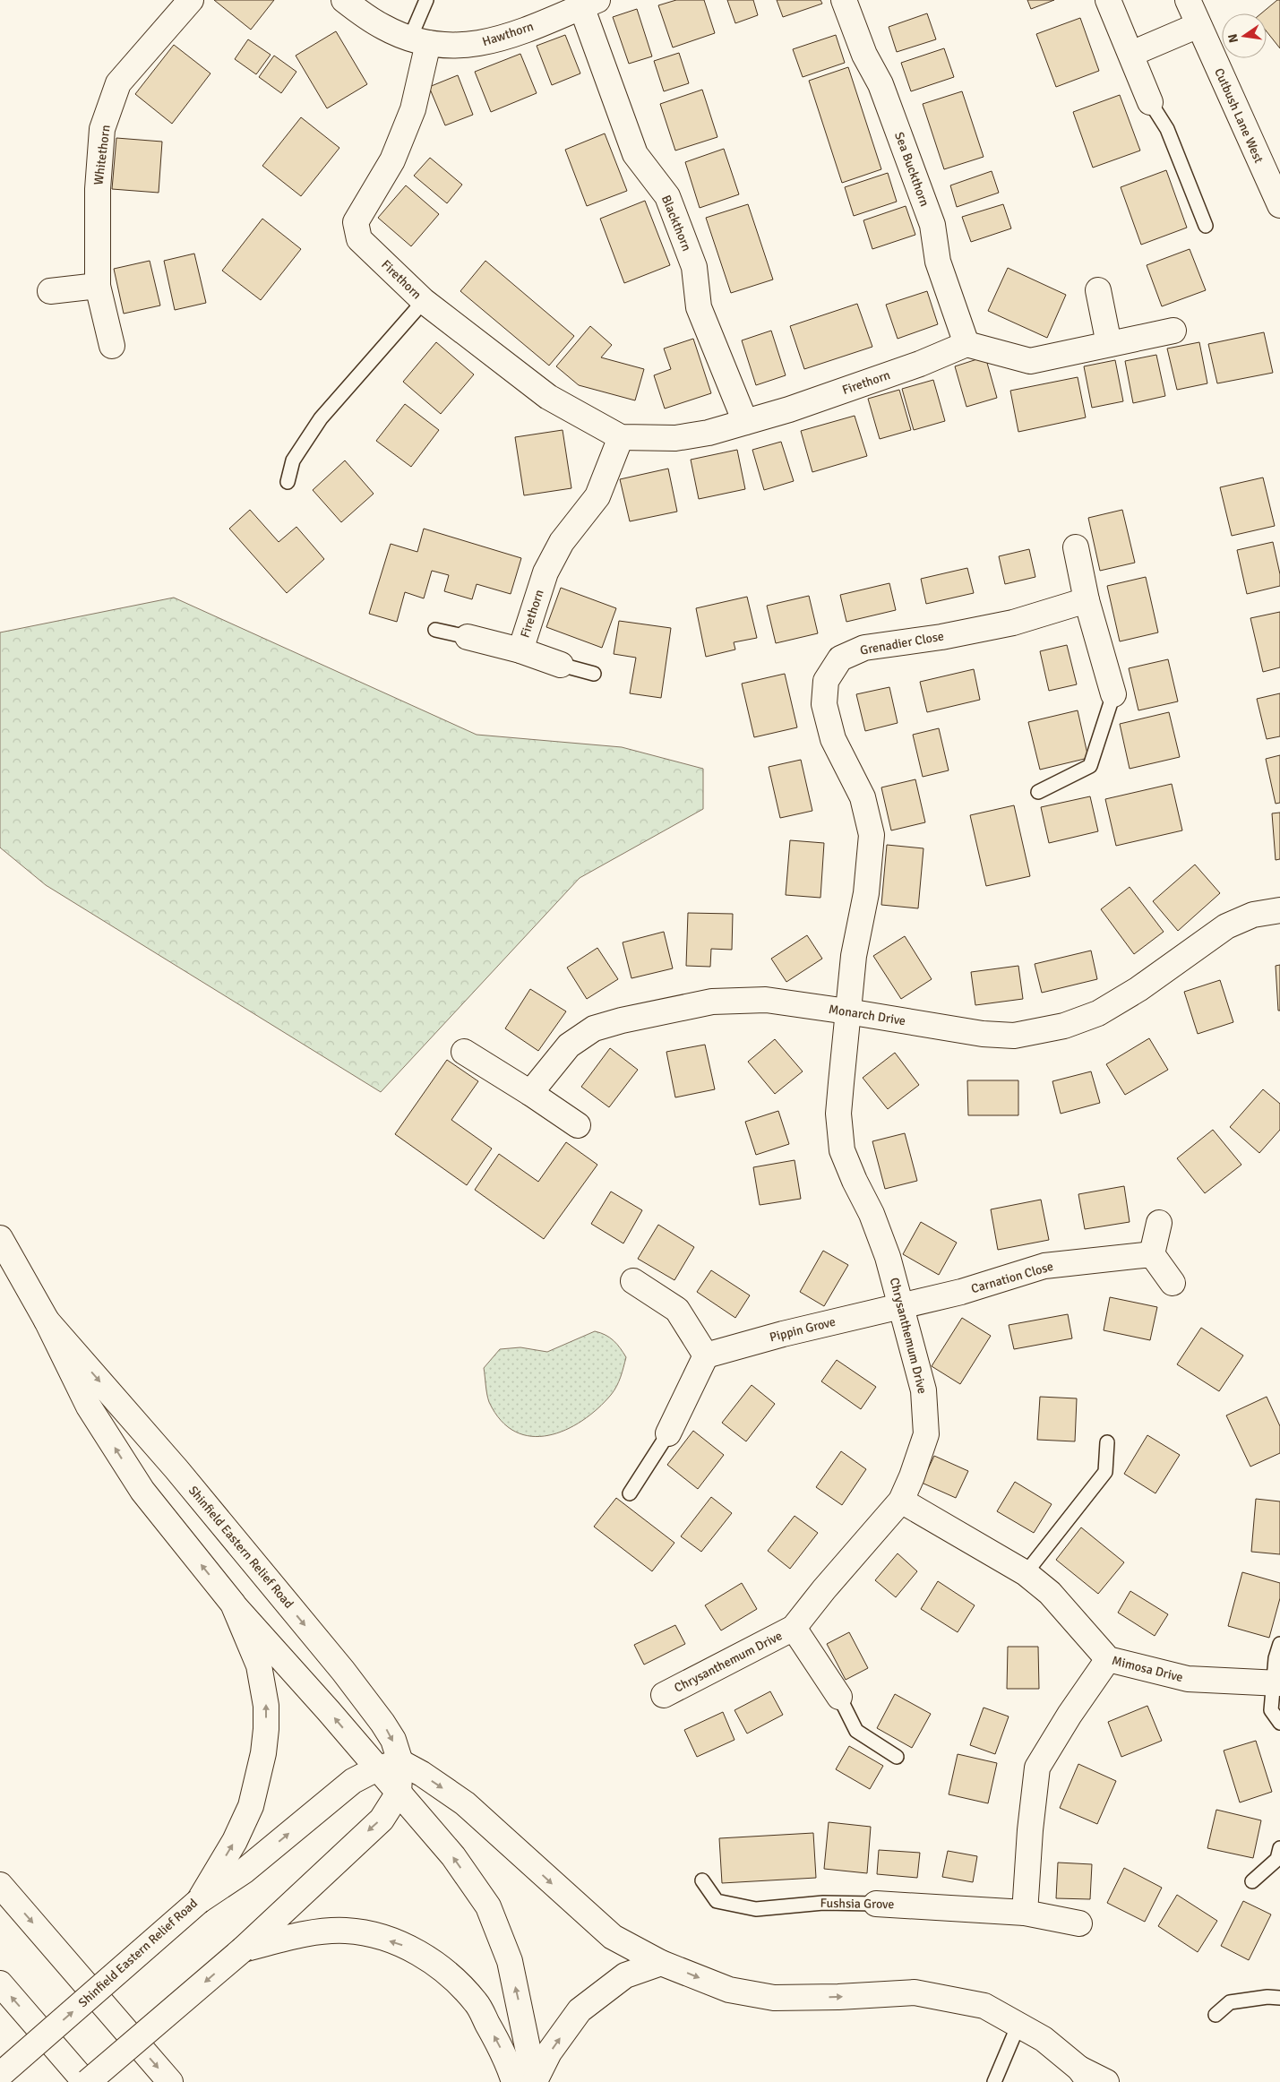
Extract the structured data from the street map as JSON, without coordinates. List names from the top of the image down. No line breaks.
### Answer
{"streets":{"main road":["Hawthorn","Cutbush Lane West","Whitethorn","Sea Buckthorn","Blackthorn","Firethorn","Grenadier Close","Monarch Drive","Carnation Close","Pippin Grove","Chrysanthemum Drive","Shinfield Eastern Relief Road","Mimosa Drive","Fushsia Grove"]},"crossings":[["Hawthorn","Blackthorn"],["Hawthorn","Firethorn"],["Sea Buckthorn","Firethorn"],["Blackthorn","Firethorn"],["Grenadier Close","Monarch Drive"],["Grenadier Close","Chrysanthemum Drive"],["Monarch Drive","Chrysanthemum Drive"],["Carnation Close","Pippin Grove"],["Carnation Close","Chrysanthemum Drive"],["Pippin Grove","Chrysanthemum Drive"],["Chrysanthemum Drive","Mimosa Drive"]],"north":"left"}
